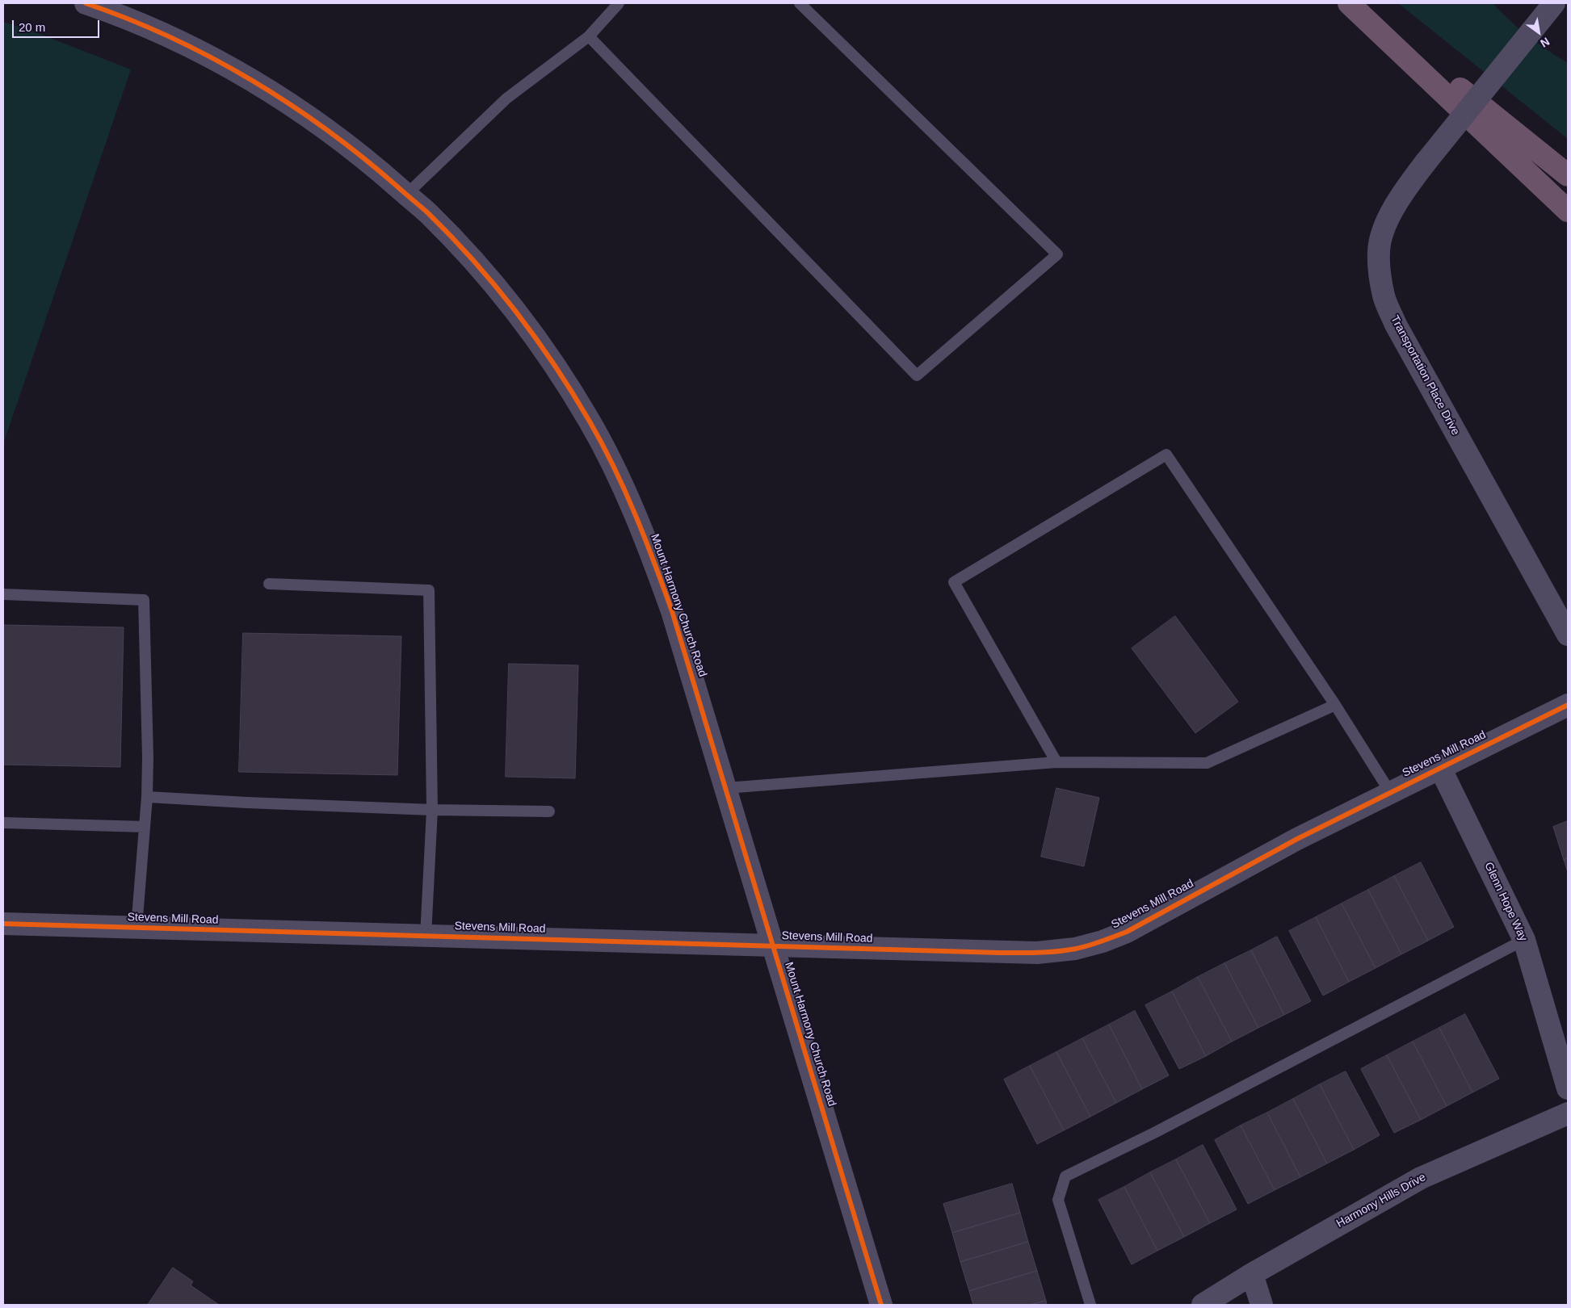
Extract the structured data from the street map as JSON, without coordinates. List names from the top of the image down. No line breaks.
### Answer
{"streets":{"street":["Transportation Place Drive","Mount Harmony Church Road","Stevens Mill Road","Glenn Hope Way","Harmony Hills Drive"]},"crossings":[["Mount Harmony Church Road","Stevens Mill Road"],["Stevens Mill Road","Glenn Hope Way"]],"scale_bar":"20 m","north":"bottom right"}
